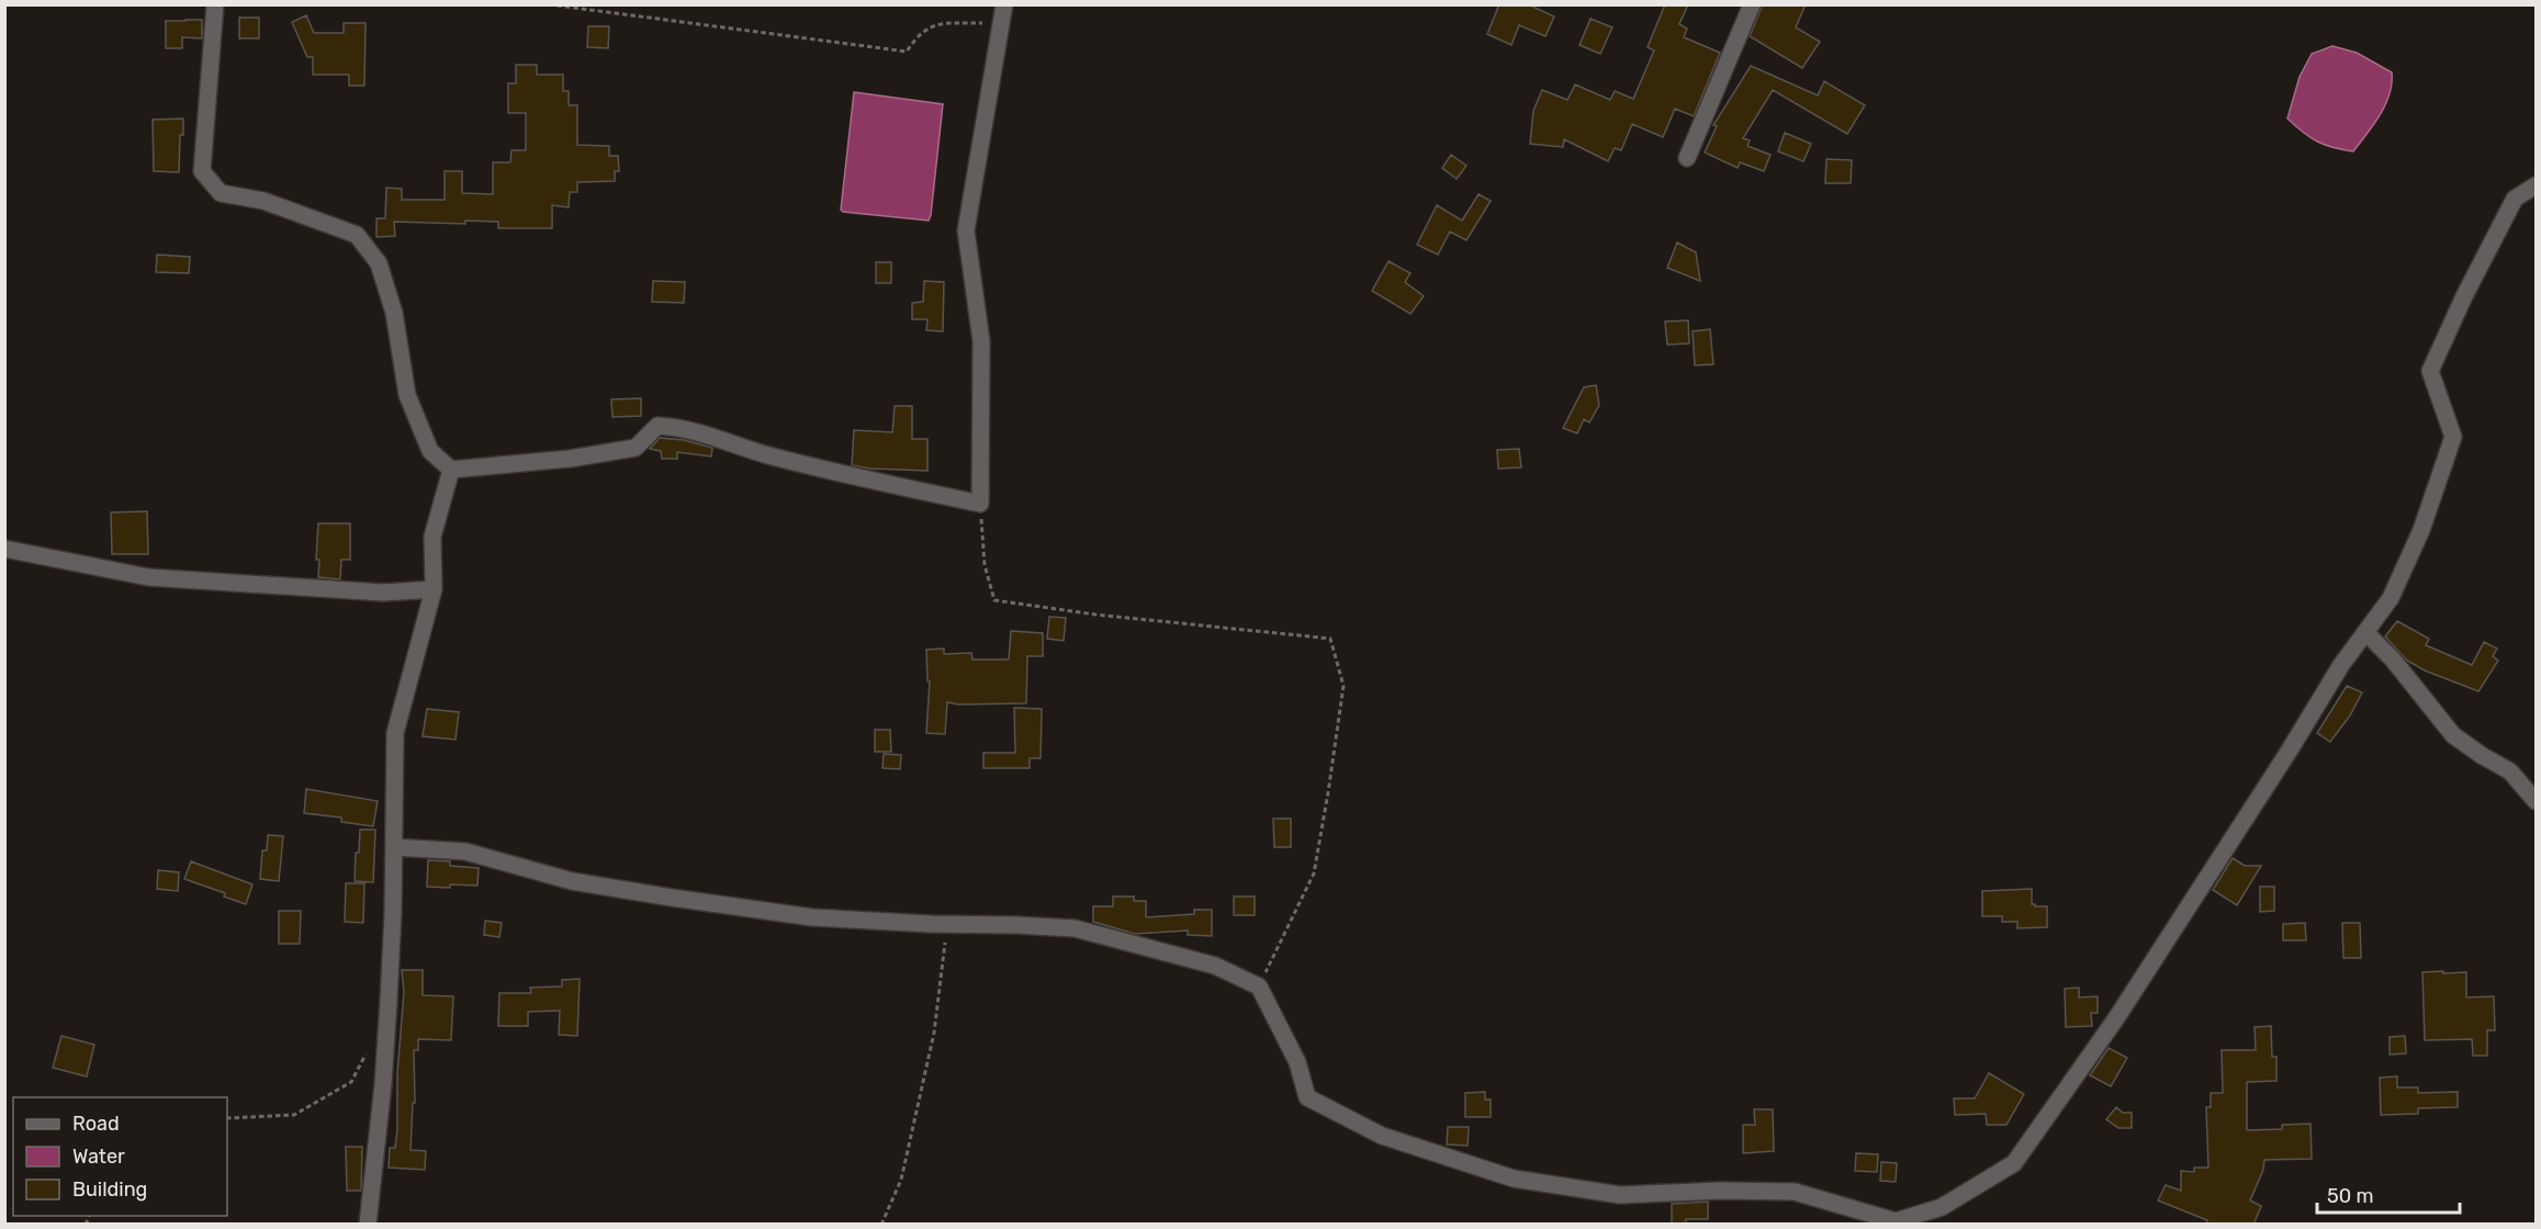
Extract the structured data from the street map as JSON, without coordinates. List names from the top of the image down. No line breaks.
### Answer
{"legend":["Road","Water","Building"],"scale_bar":"50 m"}
